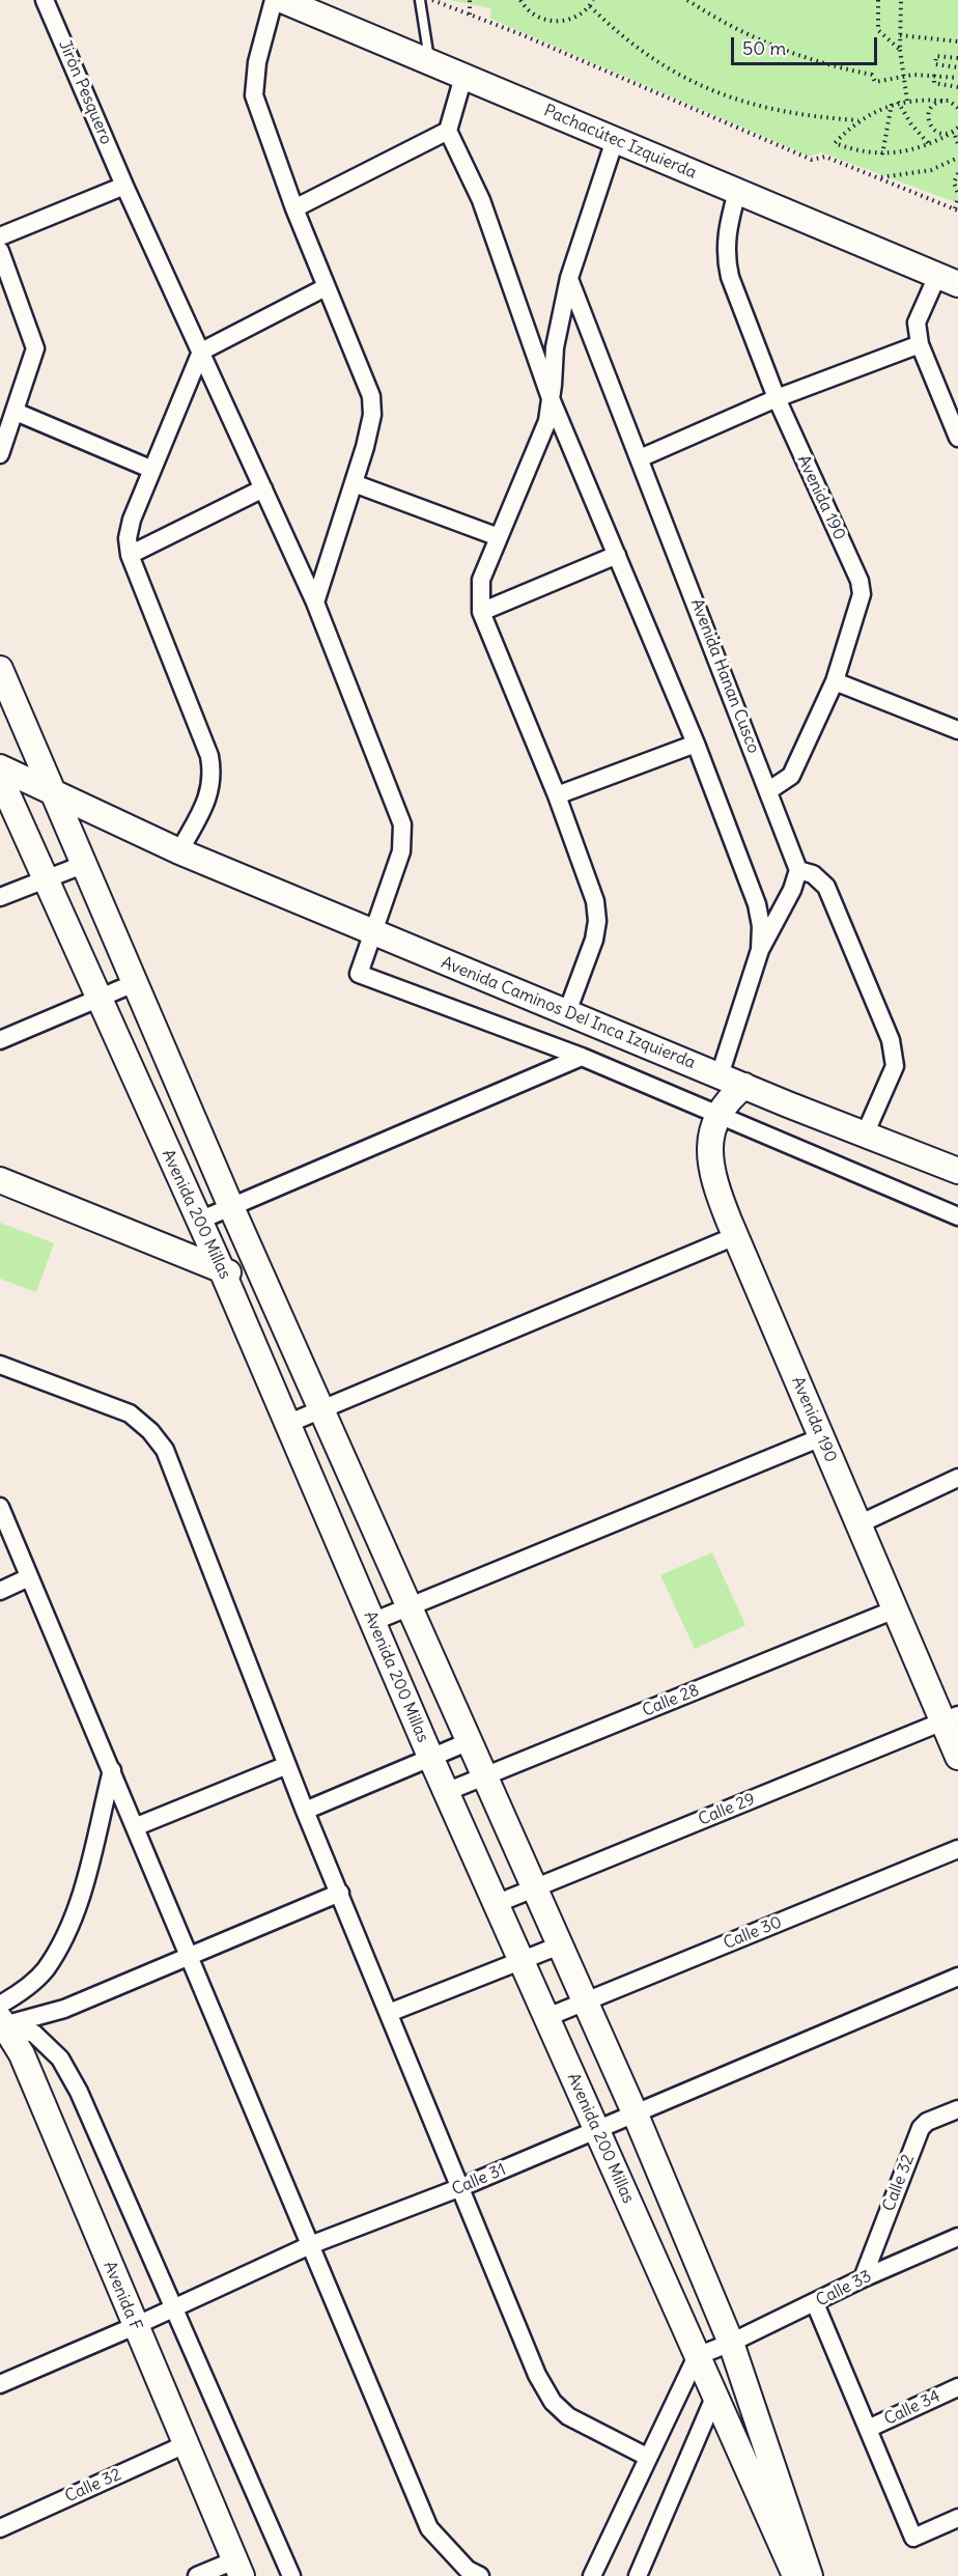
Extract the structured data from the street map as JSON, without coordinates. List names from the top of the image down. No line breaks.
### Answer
{"streets":{"main road":["Pachacútec Izquierda","Avenida 190","Avenida Caminos Del Inca Izquierda","Avenida 200 Millas","Avenida F"],"street":["Jirón Pesquero","Avenida Hanan Cusco","Calle 28","Calle 29","Calle 30","Calle 31","Calle 32","Calle 33","Calle 34"]},"crossings":[["Jirón Pesquero","Avenida Caminos Del Inca Izquierda"],["Pachacútec Izquierda","Avenida 190"],["Avenida 190","Avenida Hanan Cusco"],["Avenida 190","Avenida Caminos Del Inca Izquierda"],["Avenida 190","Calle 28"],["Avenida 190","Calle 29"],["Avenida Caminos Del Inca Izquierda","Avenida 200 Millas"],["Avenida 200 Millas","Calle 28"],["Avenida 200 Millas","Calle 29"],["Avenida 200 Millas","Calle 30"],["Avenida 200 Millas","Calle 31"],["Avenida 200 Millas","Calle 33"],["Calle 31","Avenida F"],["Calle 32","Calle 33"],["Calle 32","Avenida F"]],"scale_bar":"50 m"}
